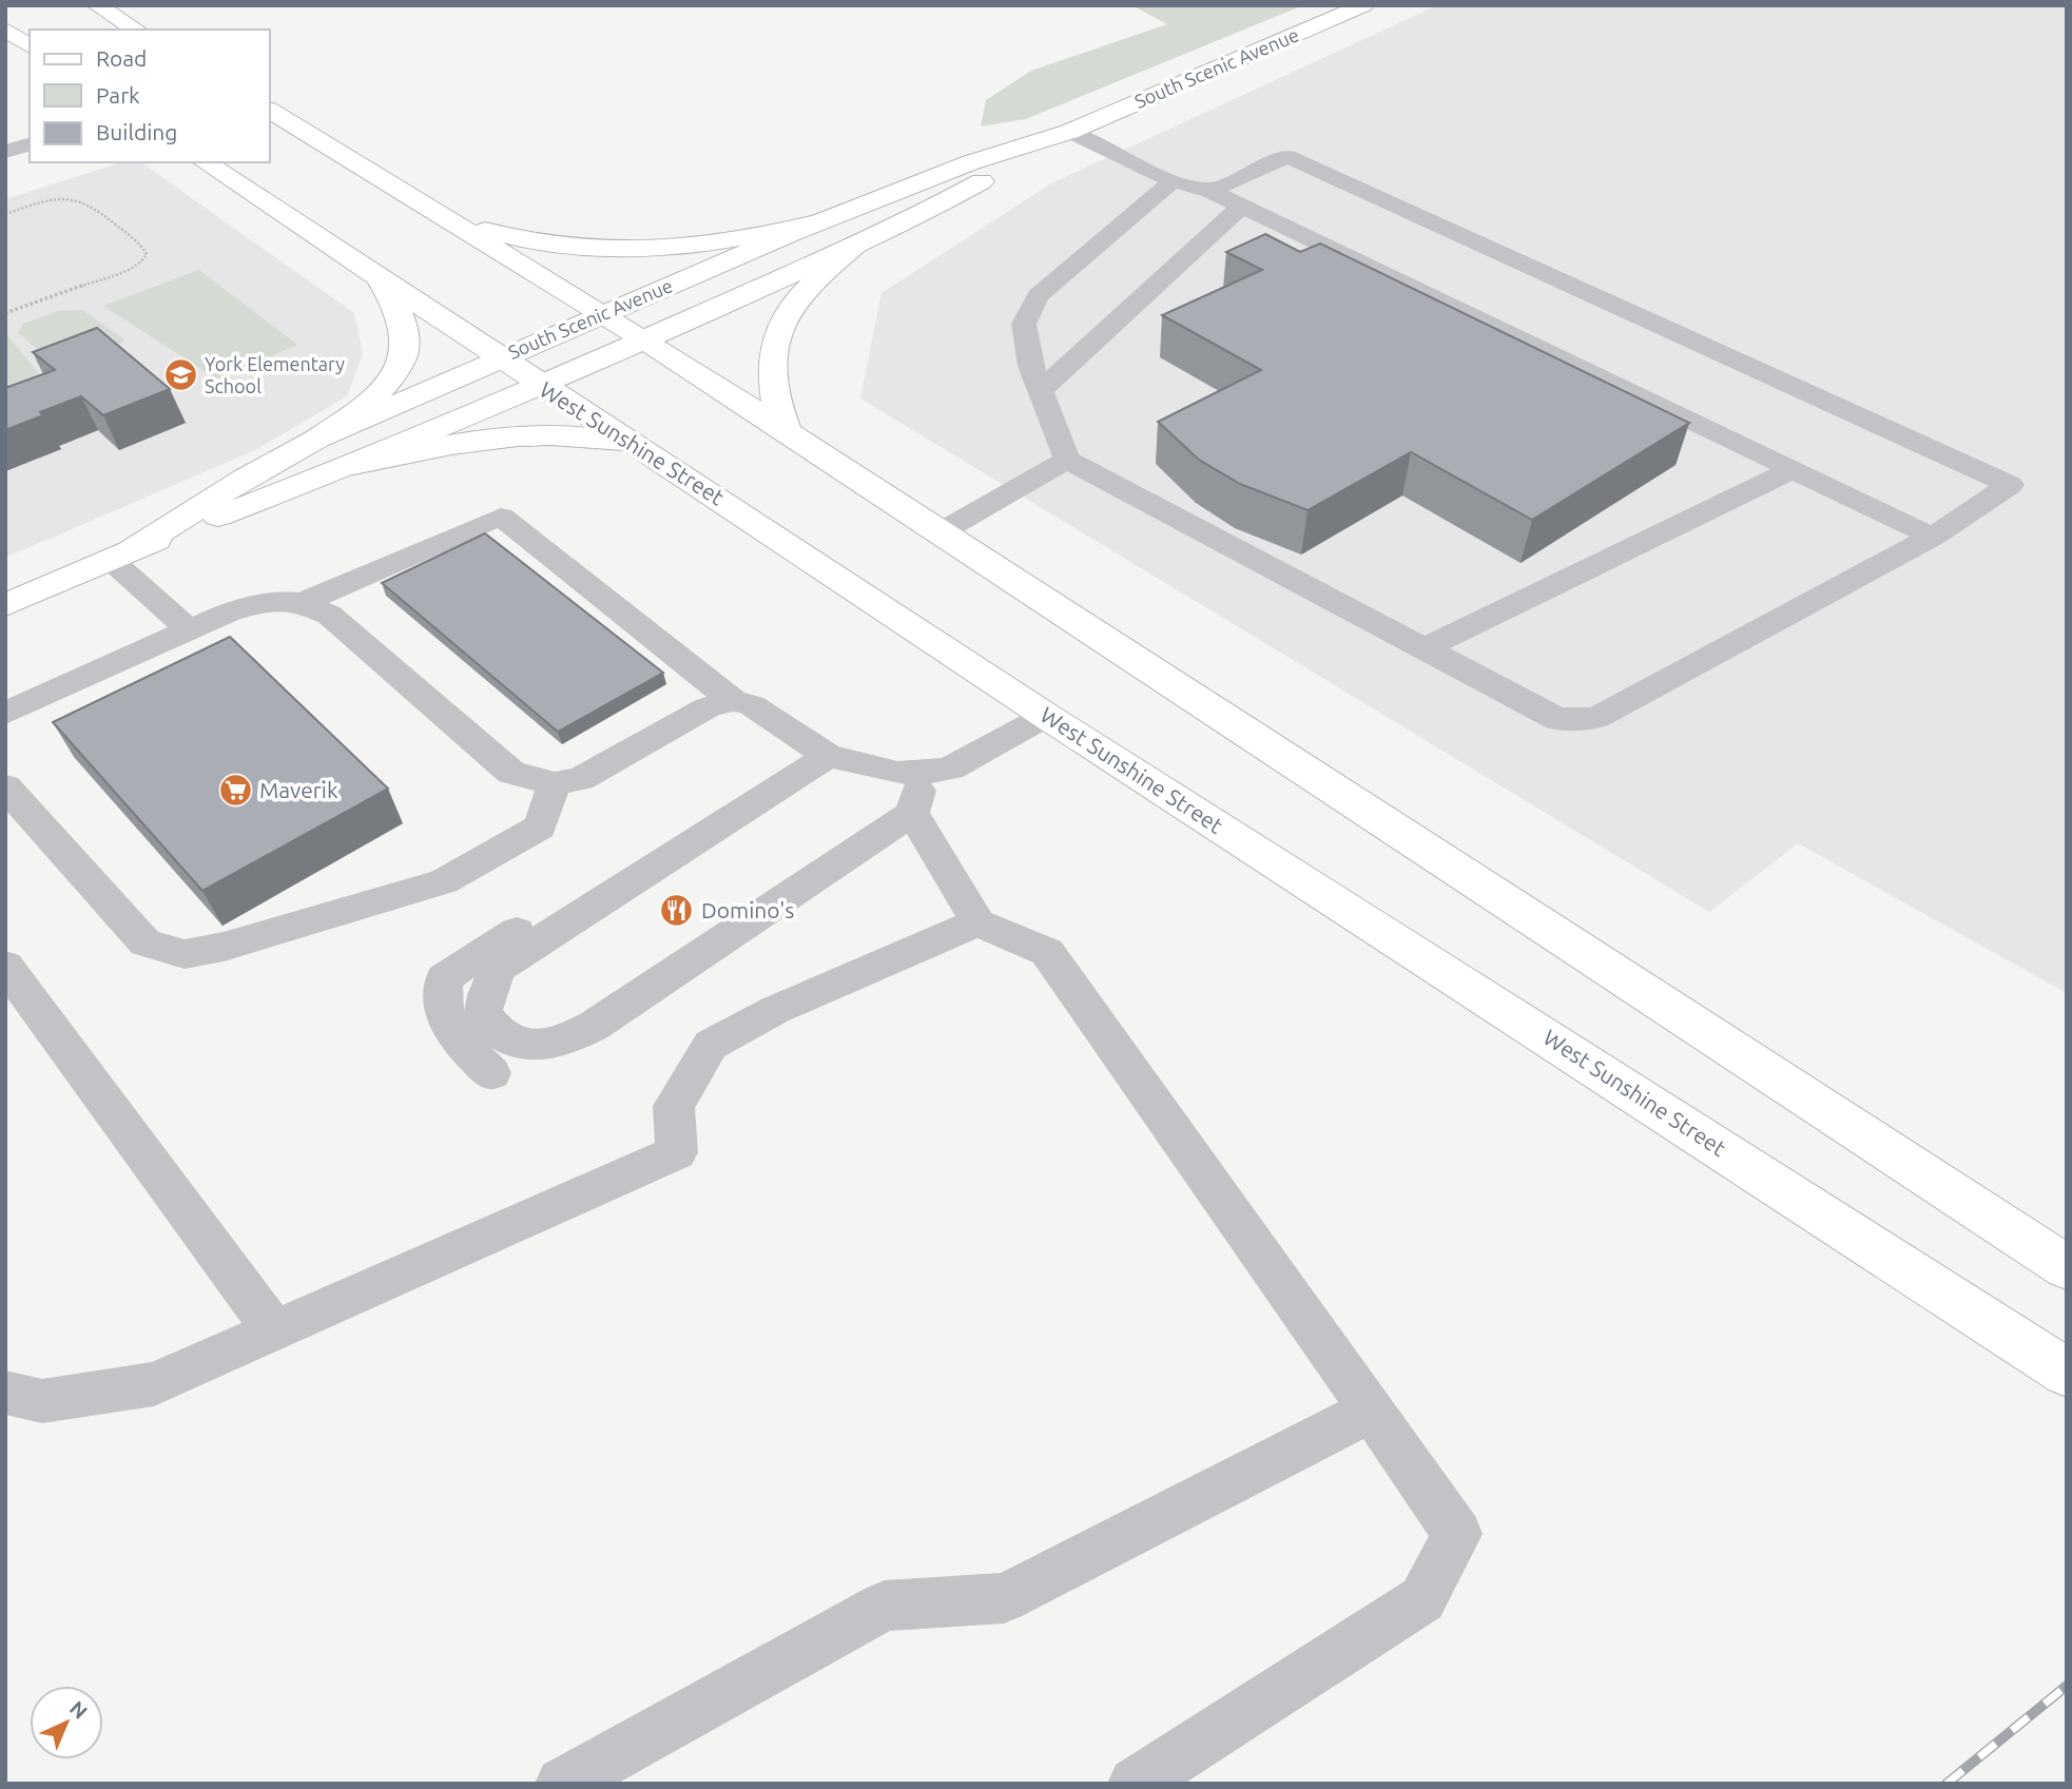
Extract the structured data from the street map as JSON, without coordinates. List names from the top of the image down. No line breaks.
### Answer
{"streets":{"main road":["South Scenic Avenue","West Sunshine Street"]},"crossings":[["South Scenic Avenue","West Sunshine Street"]],"places":{"school or university":["York Elementary School"],"supermarket":["Maverik"],"restaurant":["Domino's"]},"legend":["Road","Park","Building"],"north":"top right"}
